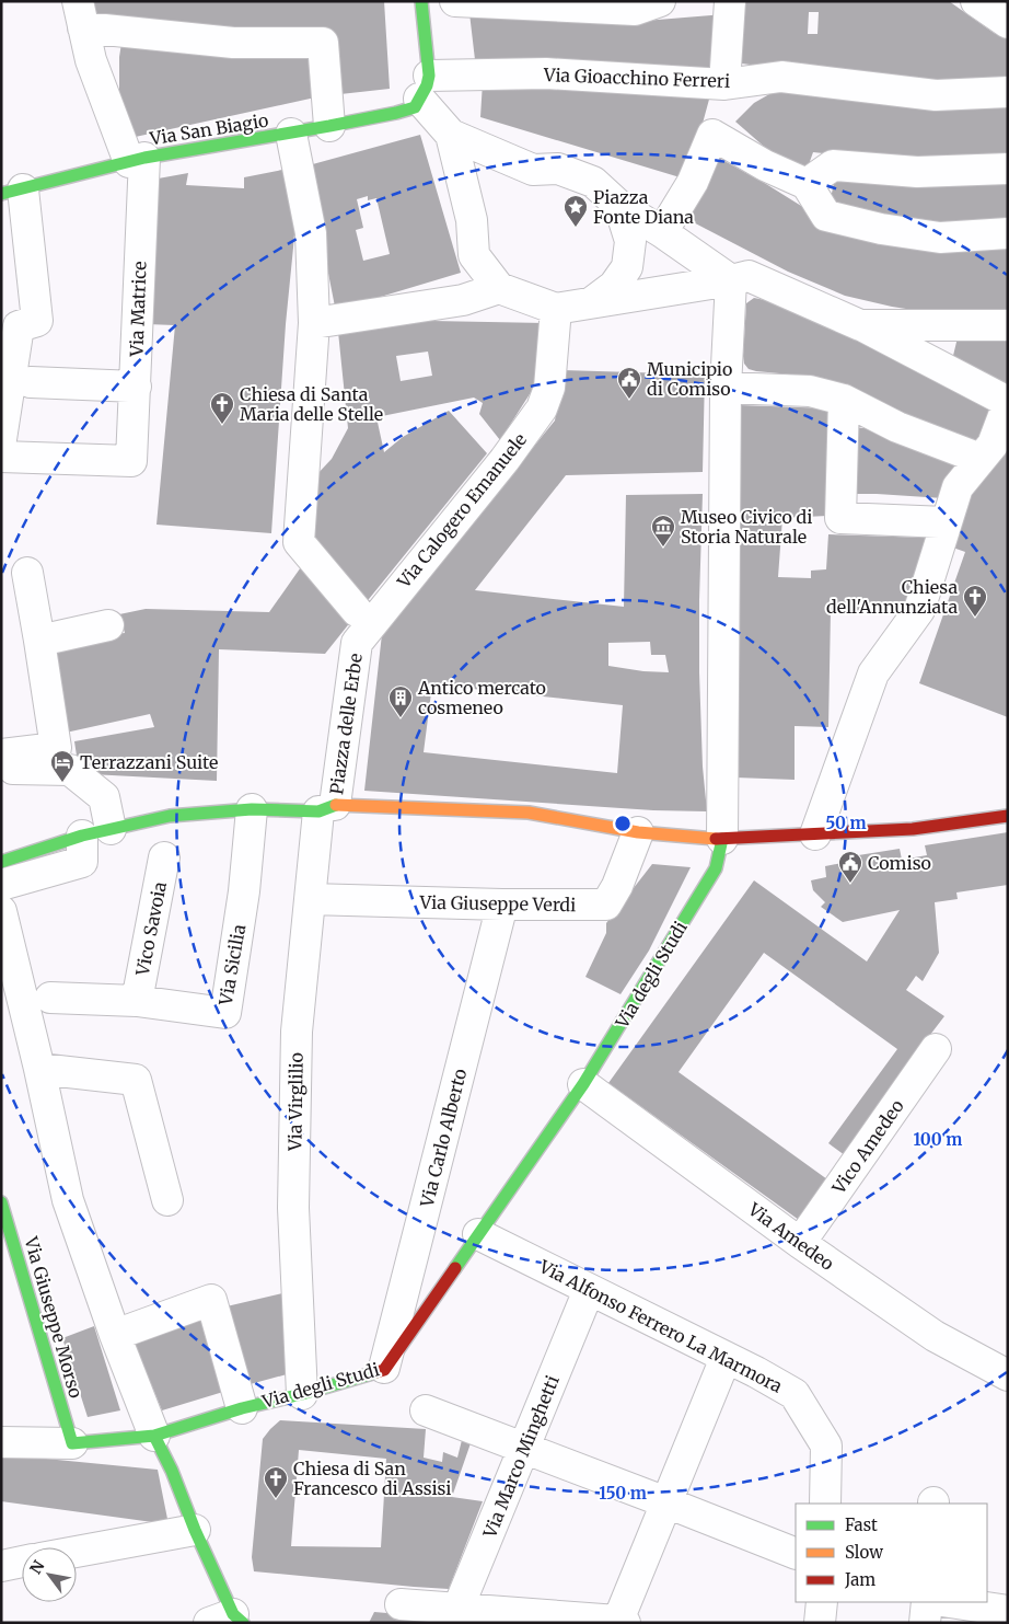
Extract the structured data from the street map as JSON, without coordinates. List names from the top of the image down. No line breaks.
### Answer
{"streets":{"street":["Via Gioacchino Ferreri","Via San Biagio","Via Matrice","Via Calogero Emanuele","Piazza delle Erbe","Via Giuseppe Verdi","Vico Savoia","Via Sicilia","Via degli Studi","Via Virglilio","Via Carlo Alberto","Vico Amedeo","Via Amedeo","Via Giuseppe Morso","Via Alfonso Ferrero La Marmora","Via Marco Minghetti"]},"crossings":[["Via Gioacchino Ferreri","Via San Biagio"],["Via San Biagio","Via Matrice"],["Via Calogero Emanuele","Piazza delle Erbe"],["Piazza delle Erbe","Via Virglilio"],["Via Giuseppe Verdi","Via Virglilio"],["Via Giuseppe Verdi","Via Carlo Alberto"],["Vico Savoia","Via Sicilia"],["Via degli Studi","Via Virglilio"],["Via degli Studi","Via Carlo Alberto"],["Via degli Studi","Via Amedeo"],["Via degli Studi","Via Giuseppe Morso"],["Via degli Studi","Via Alfonso Ferrero La Marmora"],["Vico Amedeo","Via Amedeo"],["Via Alfonso Ferrero La Marmora","Via Marco Minghetti"]],"places":{"place":["Piazza Fonte Diana"],"public building":["Municipio di Comiso","Comiso"],"church":["Chiesa di Santa Maria delle Stelle","Chiesa dell'Annunziata","Chiesa di San Francesco di Assisi"],"museum":["Museo Civico di Storia Naturale"],"building":["Antico mercato cosmeneo"],"hotel":["Terrazzani Suite"]},"legend":["Fast","Slow","Jam"],"north":"top left","rings":["50 m","100 m","150 m"]}
